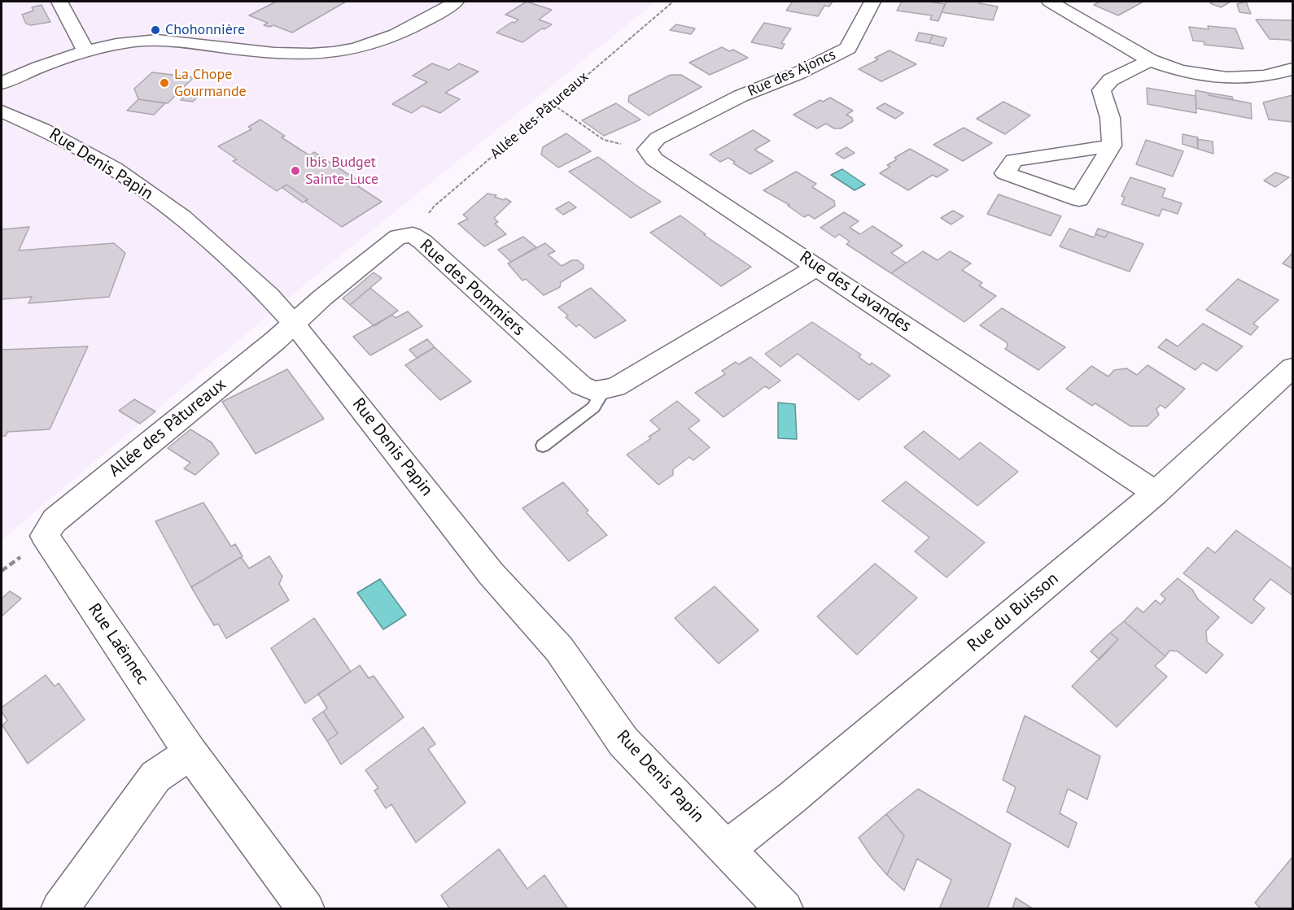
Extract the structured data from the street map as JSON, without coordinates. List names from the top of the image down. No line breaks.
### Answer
{"streets":{"street":["Rue des Ajoncs","Allée des Pâtureaux","Rue Denis Papin","Rue des Pommiers","Rue des Lavandes","Rue du Buisson","Rue Laënnec"]},"crossings":[["Rue des Ajoncs","Rue des Lavandes"],["Allée des Pâtureaux","Rue Denis Papin"],["Allée des Pâtureaux","Rue des Pommiers"],["Allée des Pâtureaux","Rue Laënnec"],["Rue Denis Papin","Rue des Pommiers"],["Rue Denis Papin","Rue du Buisson"],["Rue des Pommiers","Rue des Lavandes"],["Rue des Lavandes","Rue du Buisson"]],"places":["Chohonnière","La Chope Gourmande","Ibis Budget Sainte-Luce"]}
